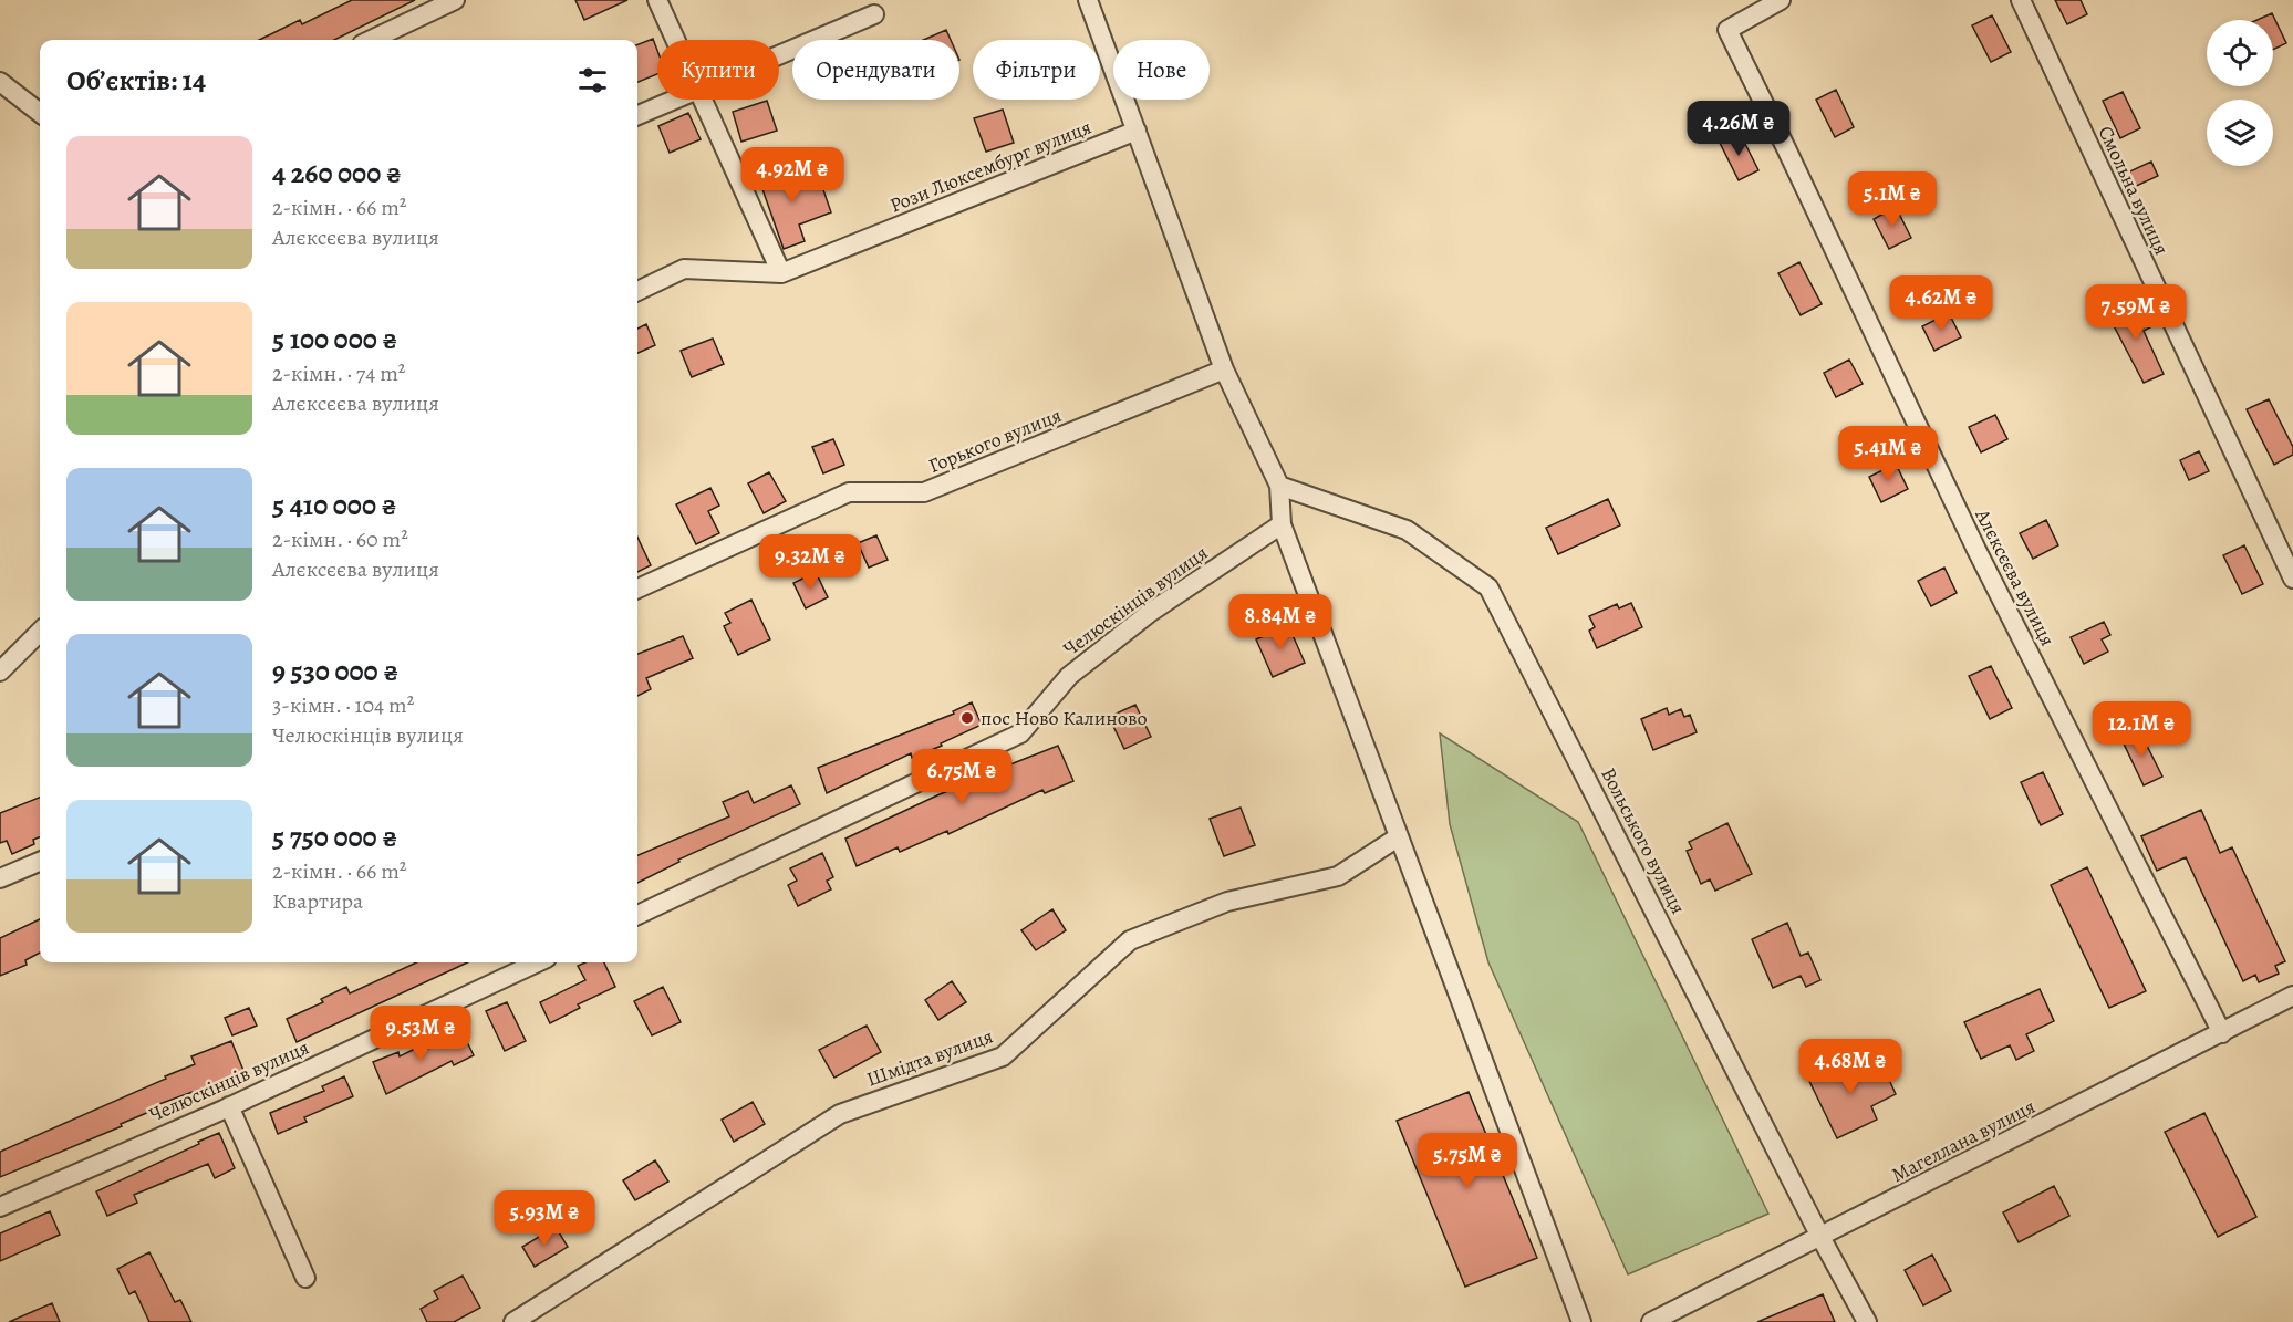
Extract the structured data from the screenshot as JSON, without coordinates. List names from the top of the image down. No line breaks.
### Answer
{"streets":{"street":["Рози Люксембург вулиця","Смольна вулиця","Горького вулиця","Алєксєєва вулиця","Челюскінців вулиця","Вольського вулиця","Шмідта вулиця","Магеллана вулиця"]},"crossings":[["Алєксєєва вулиця","Магеллана вулиця"],["Вольського вулиця","Магеллана вулиця"]],"places":["пос Ново Калиново"],"page":{"chip":["Купити","Орендувати","Фільтри","Нове"],"heading":"Об’єктів: 14","price":["4.26M ₴","4.92M ₴","5.1M ₴","4.62M ₴","7.59M ₴","5.41M ₴","9.32M ₴","8.84M ₴","12.1M ₴","6.75M ₴","9.53M ₴","4.68M ₴","5.75M ₴","5.93M ₴"],"list":[{"name":"4 260 000 ₴","note":"2-кімн. · 66 m² · Алєксєєва вулиця"},{"name":"5 100 000 ₴","note":"2-кімн. · 74 m² · Алєксєєва вулиця"},{"name":"5 410 000 ₴","note":"2-кімн. · 60 m² · Алєксєєва вулиця"},{"name":"9 530 000 ₴","note":"3-кімн. · 104 m² · Челюскінців вулиця"},{"name":"5 750 000 ₴","note":"2-кімн. · 66 m² · Квартира"}]}}
